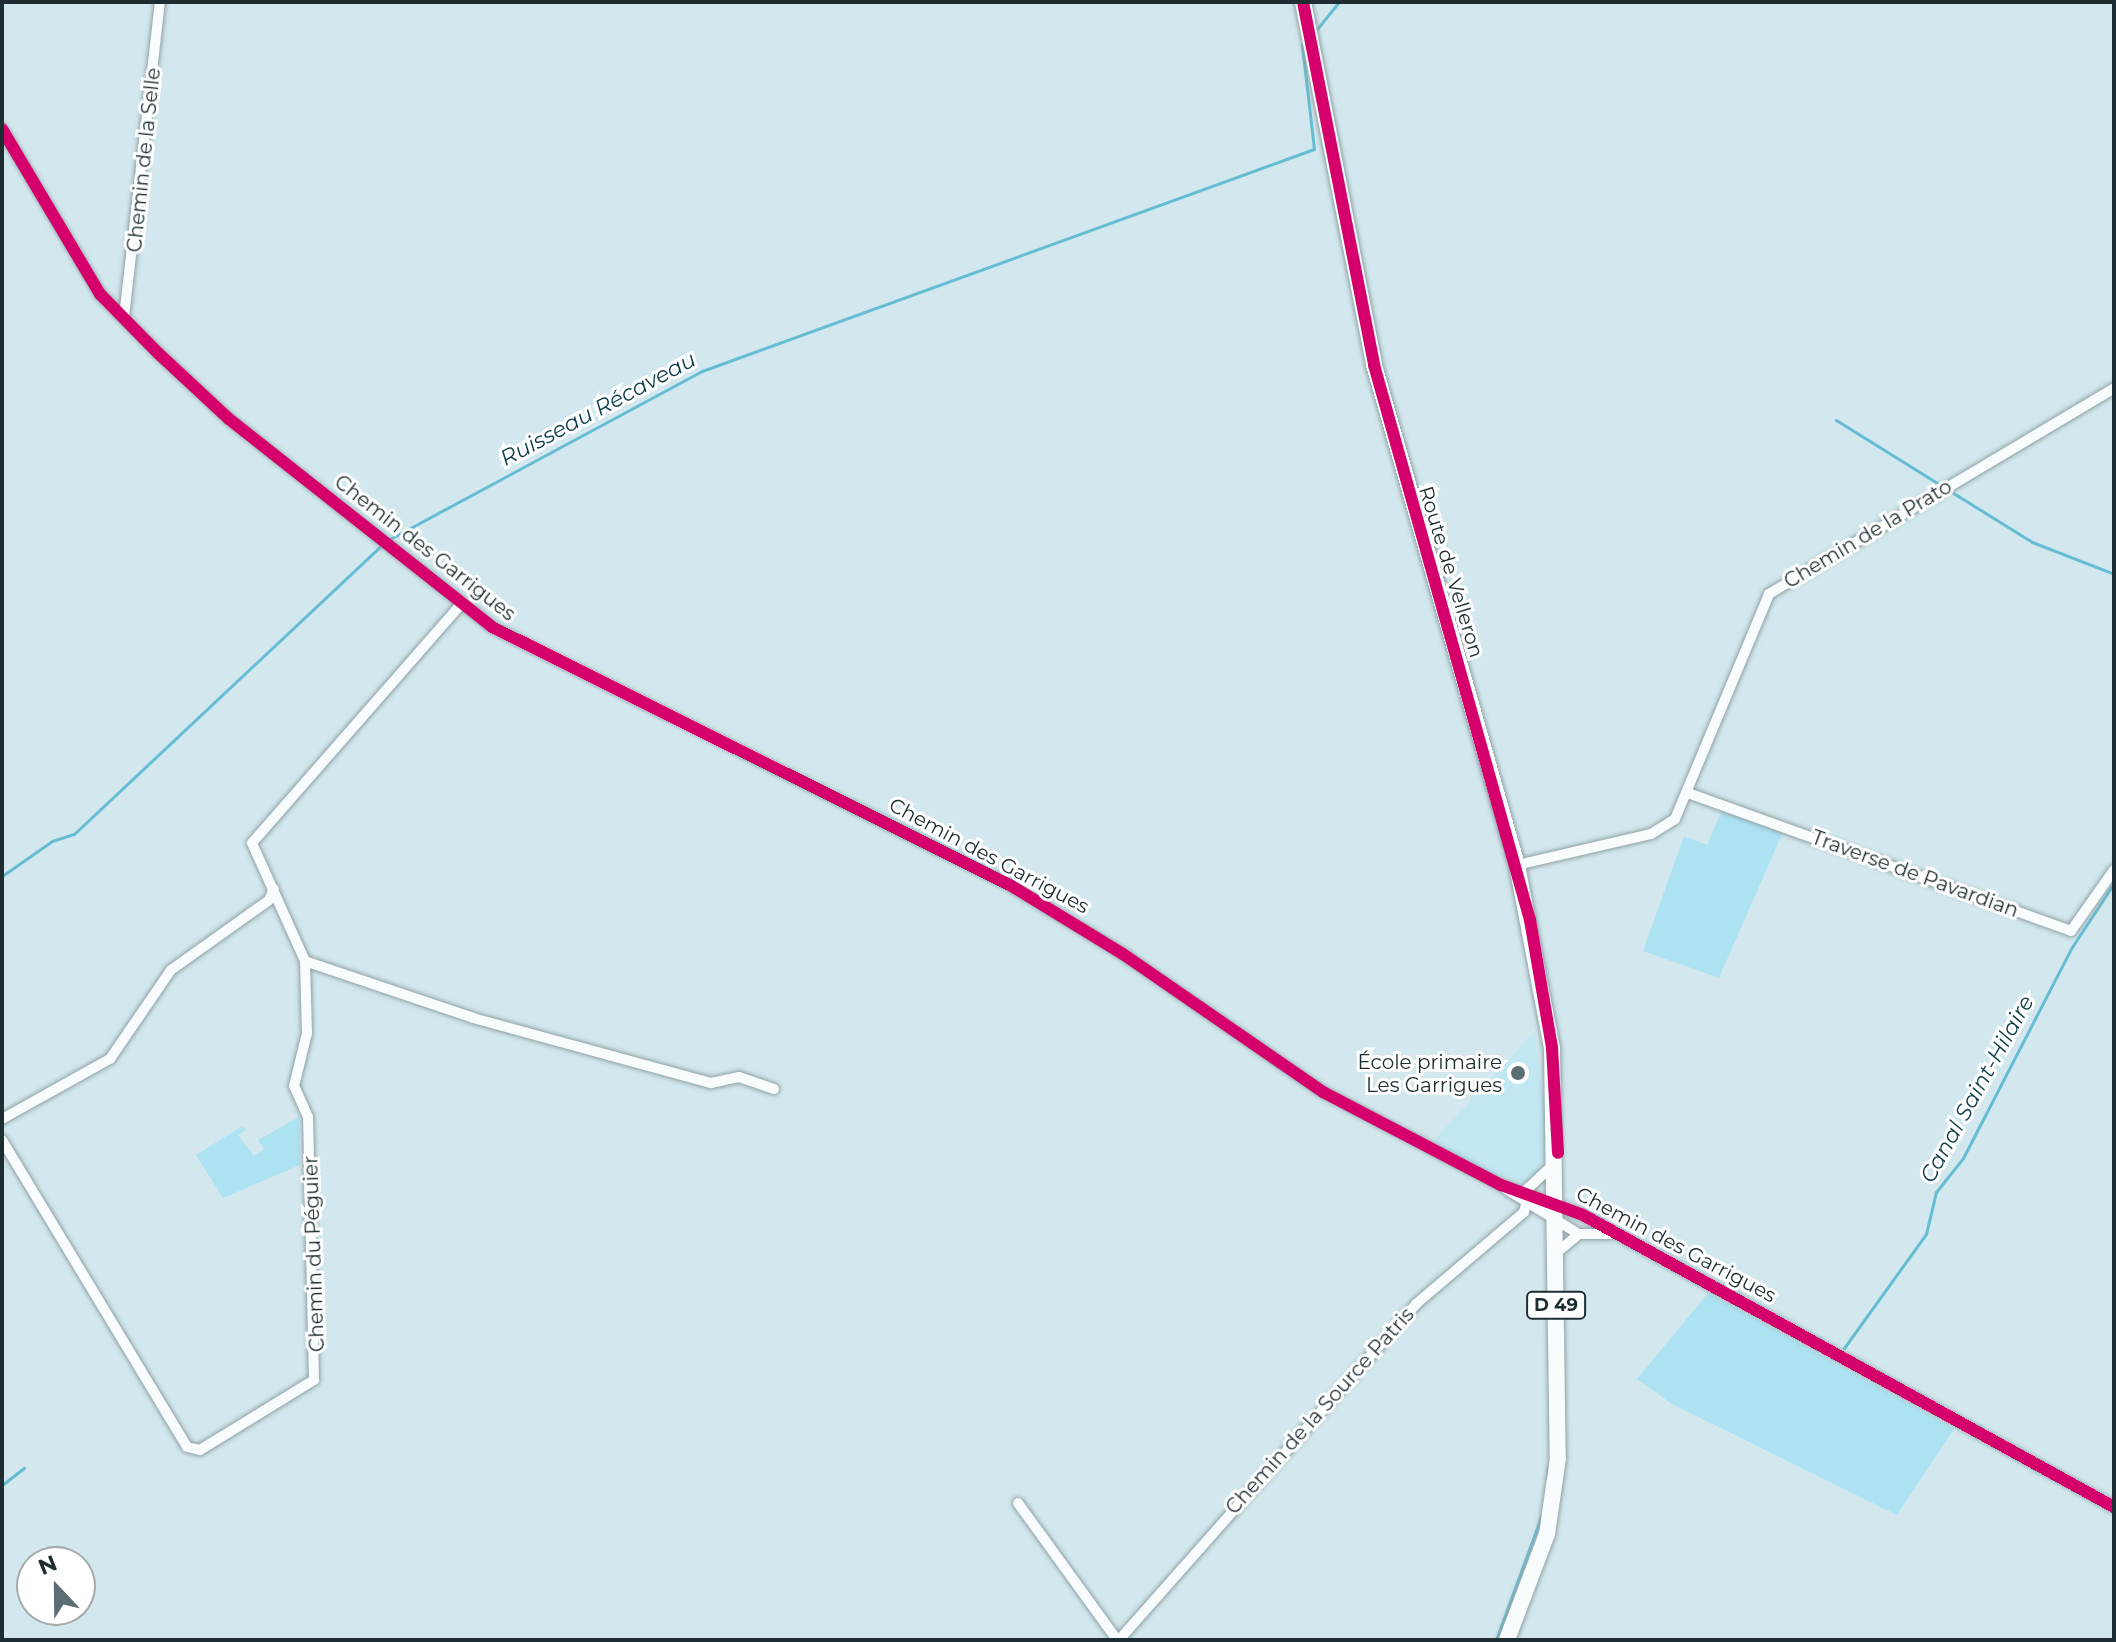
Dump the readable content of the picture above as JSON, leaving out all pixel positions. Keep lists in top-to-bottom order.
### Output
{
  "streets": {
    "main road": ["Route de Velleron", "D 49"],
    "street": [
      "Chemin de la Selle",
      "Chemin de la Prato",
      "Chemin des Garrigues",
      "Traverse de Pavardian",
      "Chemin du Péguier",
      "Chemin de la Source Patris"
    ]
  },
  "crossings": [
    ["Chemin de la Selle", "Chemin des Garrigues"],
    ["Chemin de la Prato", "Route de Velleron"],
    ["Chemin de la Prato", "Traverse de Pavardian"],
    ["Chemin des Garrigues", "Chemin du Péguier"],
    ["Chemin des Garrigues", "D 49"],
    ["Chemin des Garrigues", "Chemin de la Source Patris"],
    ["Route de Velleron", "D 49"]
  ],
  "water": ["Ruisseau Récaveau", "Canal Saint-Hilaire"],
  "places": ["École primaire Les Garrigues"],
  "north": "top"
}
